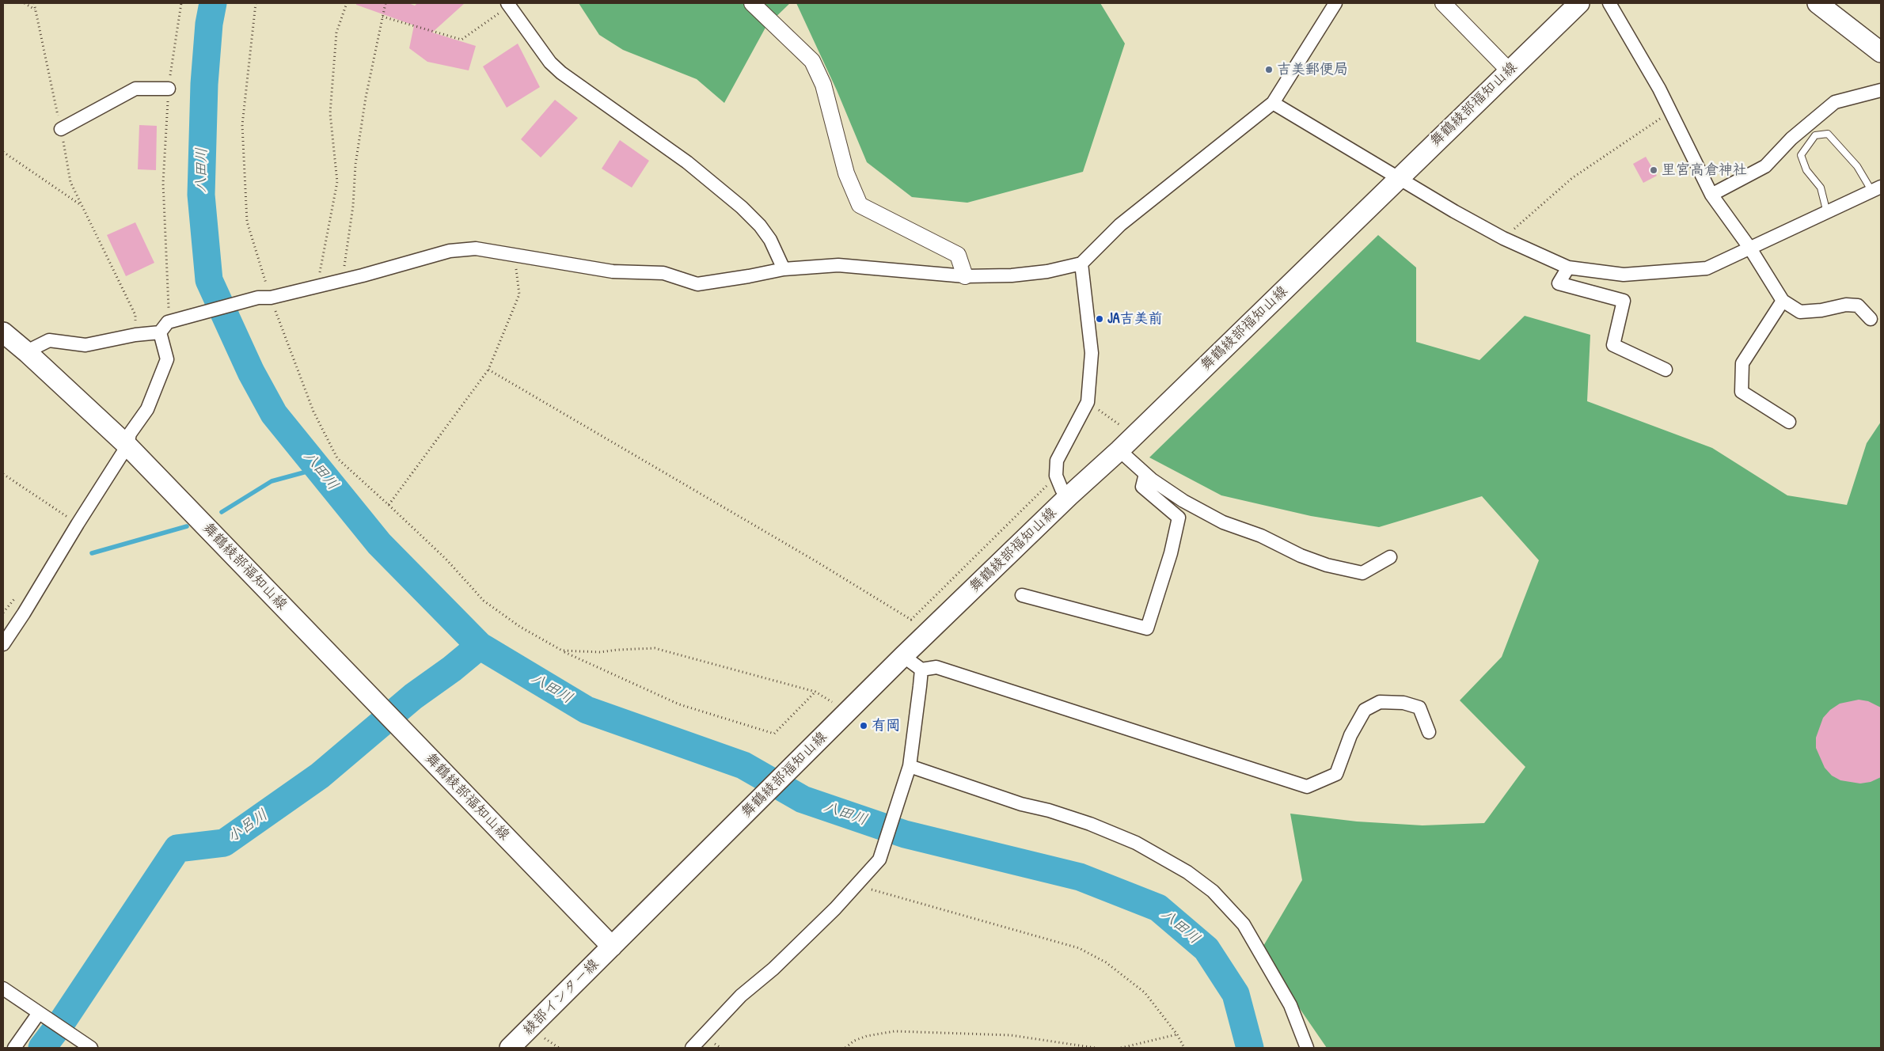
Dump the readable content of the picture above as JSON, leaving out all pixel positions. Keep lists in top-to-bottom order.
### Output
{
  "streets": {
    "main road": ["舞鶴綾部福知山線", "綾部インター線"]
  },
  "crossings": [
    ["舞鶴綾部福知山線", "綾部インター線"]
  ],
  "water": ["八田川", "小呂川"],
  "places": [
    "吉美郵便局",
    "里宮高倉神社",
    "JA吉美前",
    "有岡"
  ]
}
